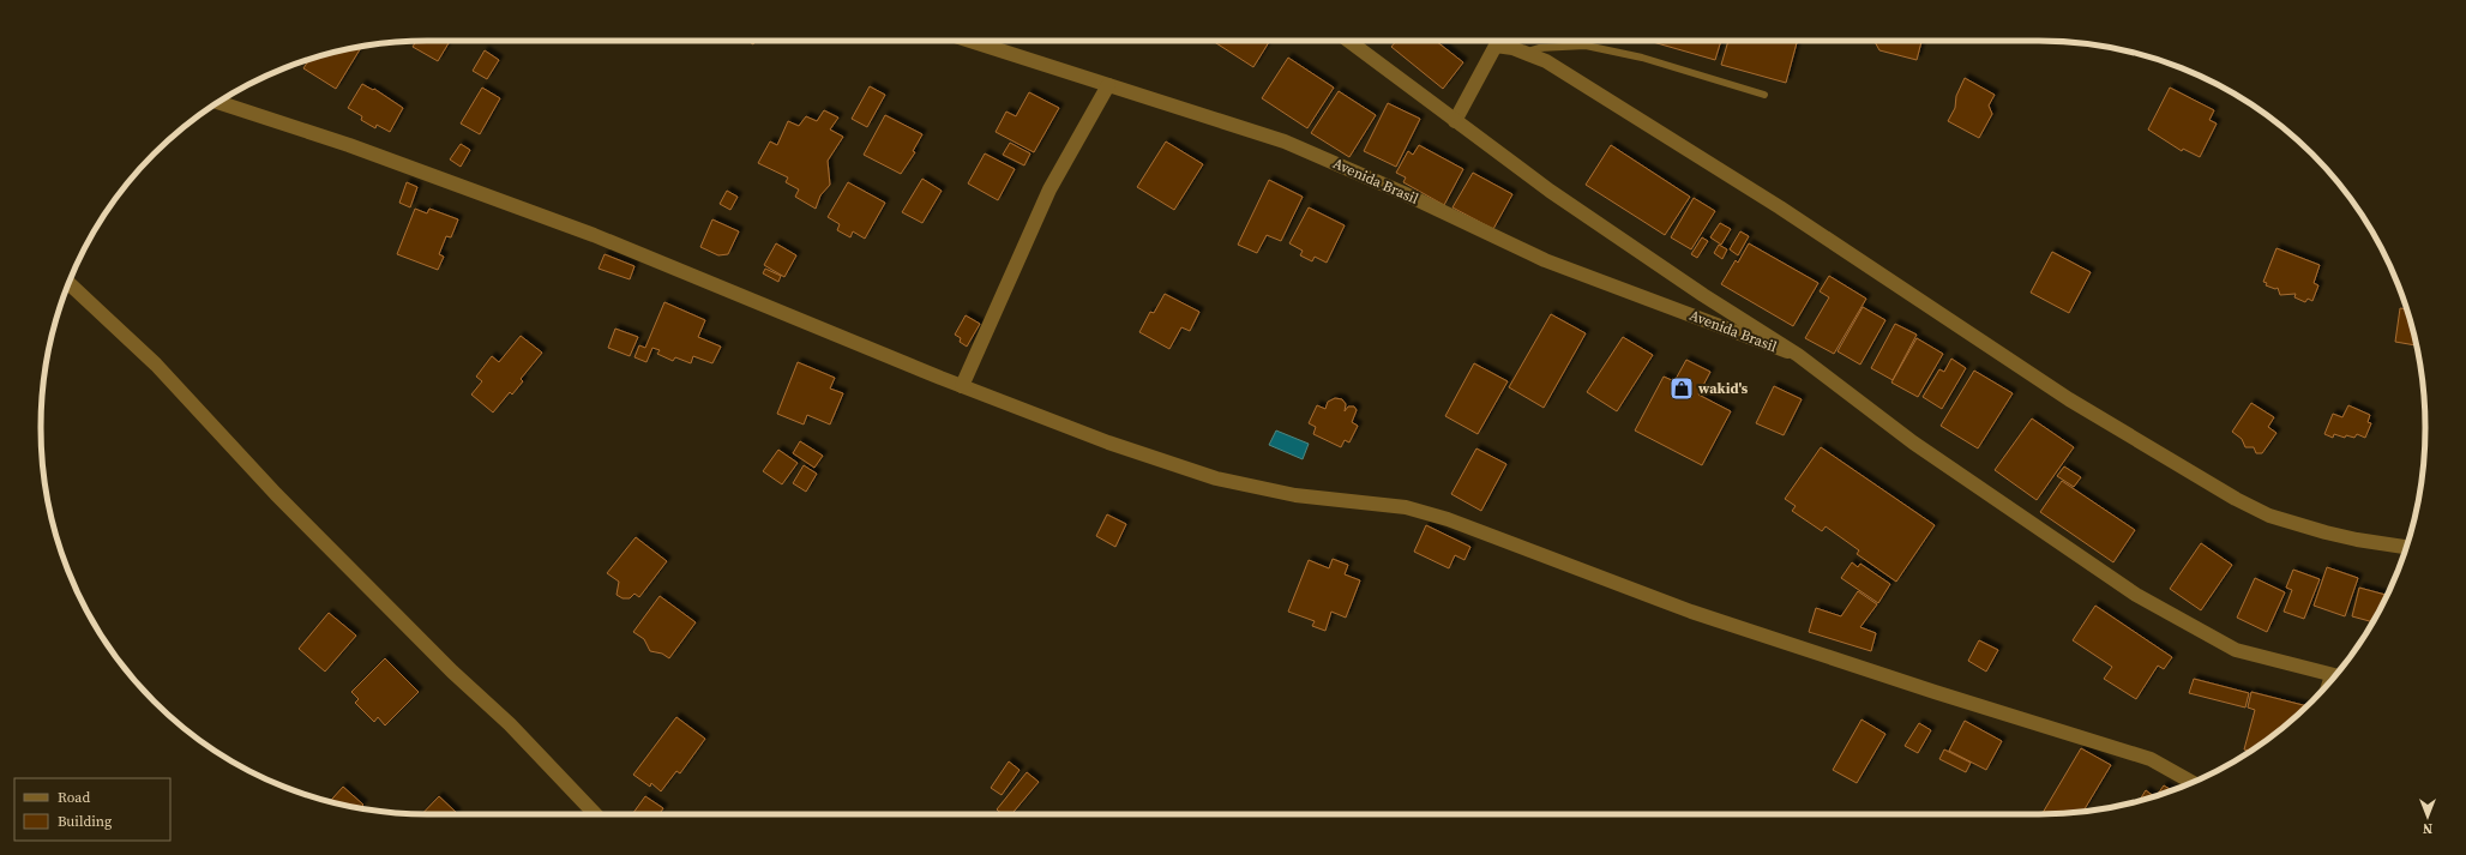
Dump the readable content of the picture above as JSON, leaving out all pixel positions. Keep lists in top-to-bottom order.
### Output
{
  "streets": {
    "street": ["Avenida Brasil"]
  },
  "places": {
    "shop": ["wakid's"]
  },
  "legend": ["Road", "Building"],
  "north": "bottom"
}
